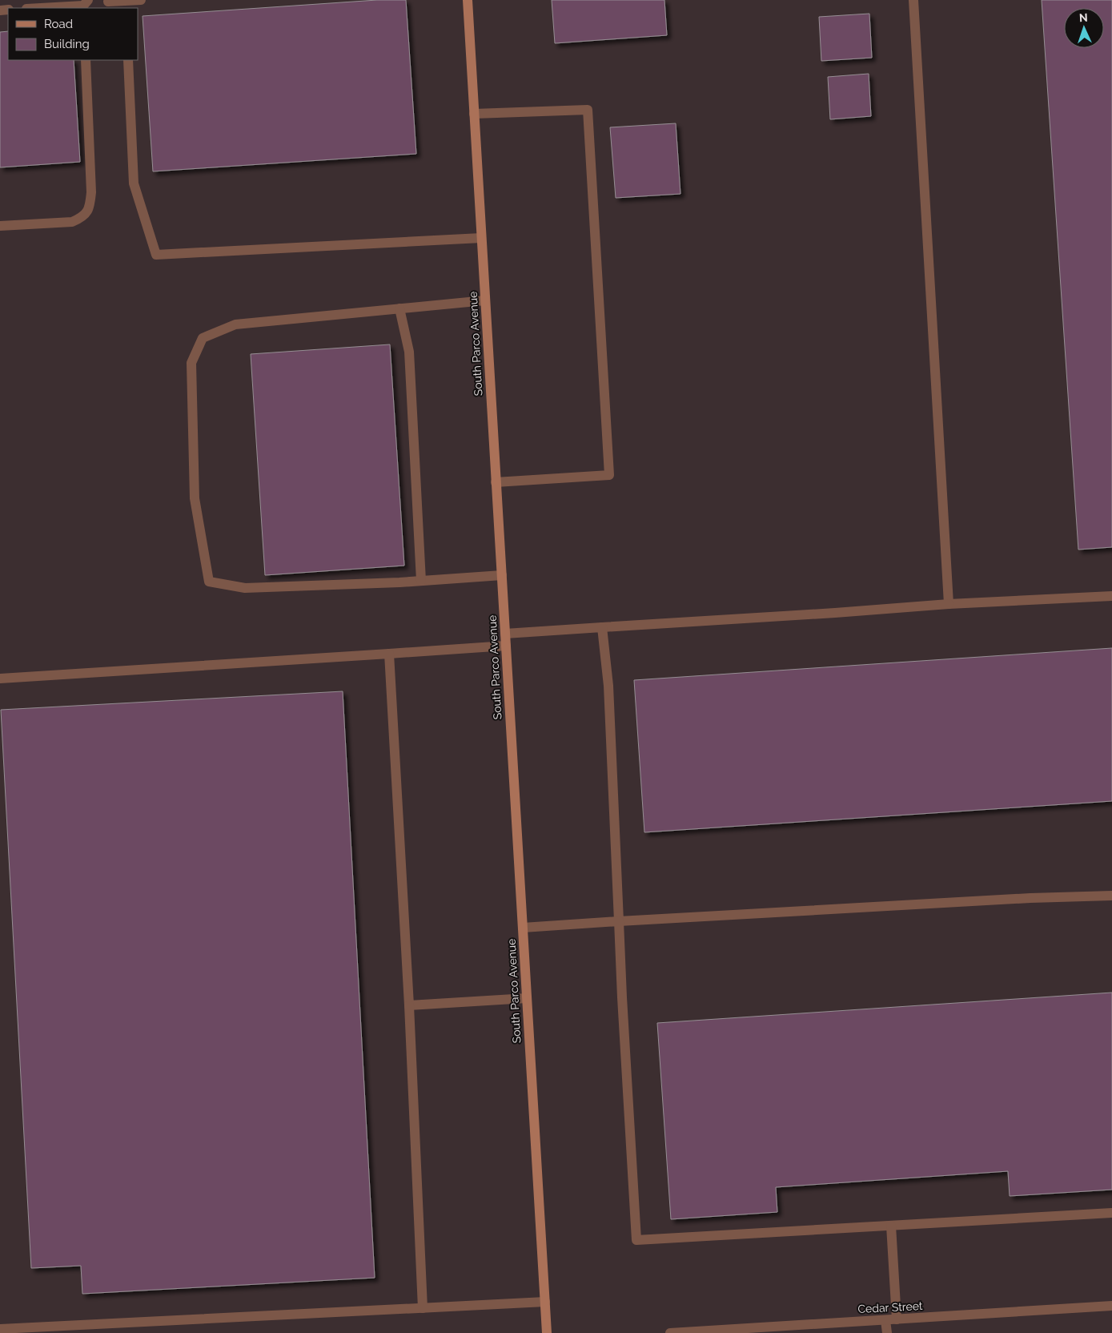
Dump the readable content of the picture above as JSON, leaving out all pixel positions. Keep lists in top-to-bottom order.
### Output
{
  "streets": {
    "street": ["South Parco Avenue", "Cedar Street"]
  },
  "legend": ["Road", "Building"],
  "north": "top"
}
